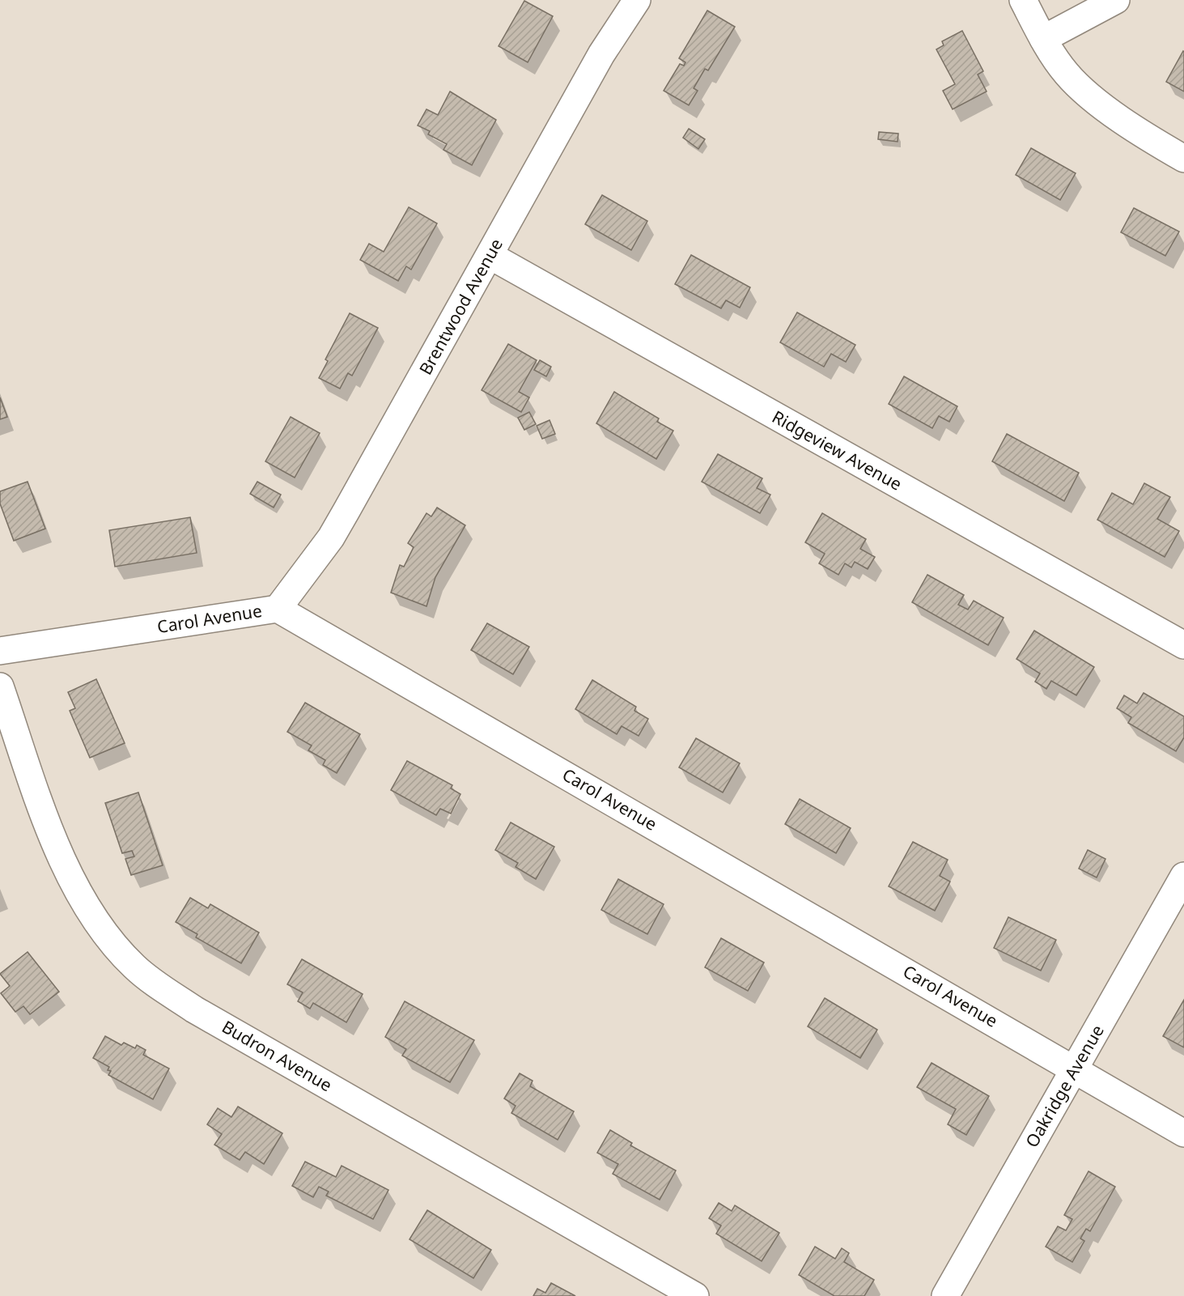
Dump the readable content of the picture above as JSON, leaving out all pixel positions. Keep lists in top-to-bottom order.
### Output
{
  "streets": {
    "street": [
      "Brentwood Avenue",
      "Ridgeview Avenue",
      "Carol Avenue",
      "Budron Avenue",
      "Oakridge Avenue"
    ]
  },
  "crossings": [
    ["Brentwood Avenue", "Ridgeview Avenue"],
    ["Brentwood Avenue", "Carol Avenue"],
    ["Carol Avenue", "Oakridge Avenue"]
  ]
}
